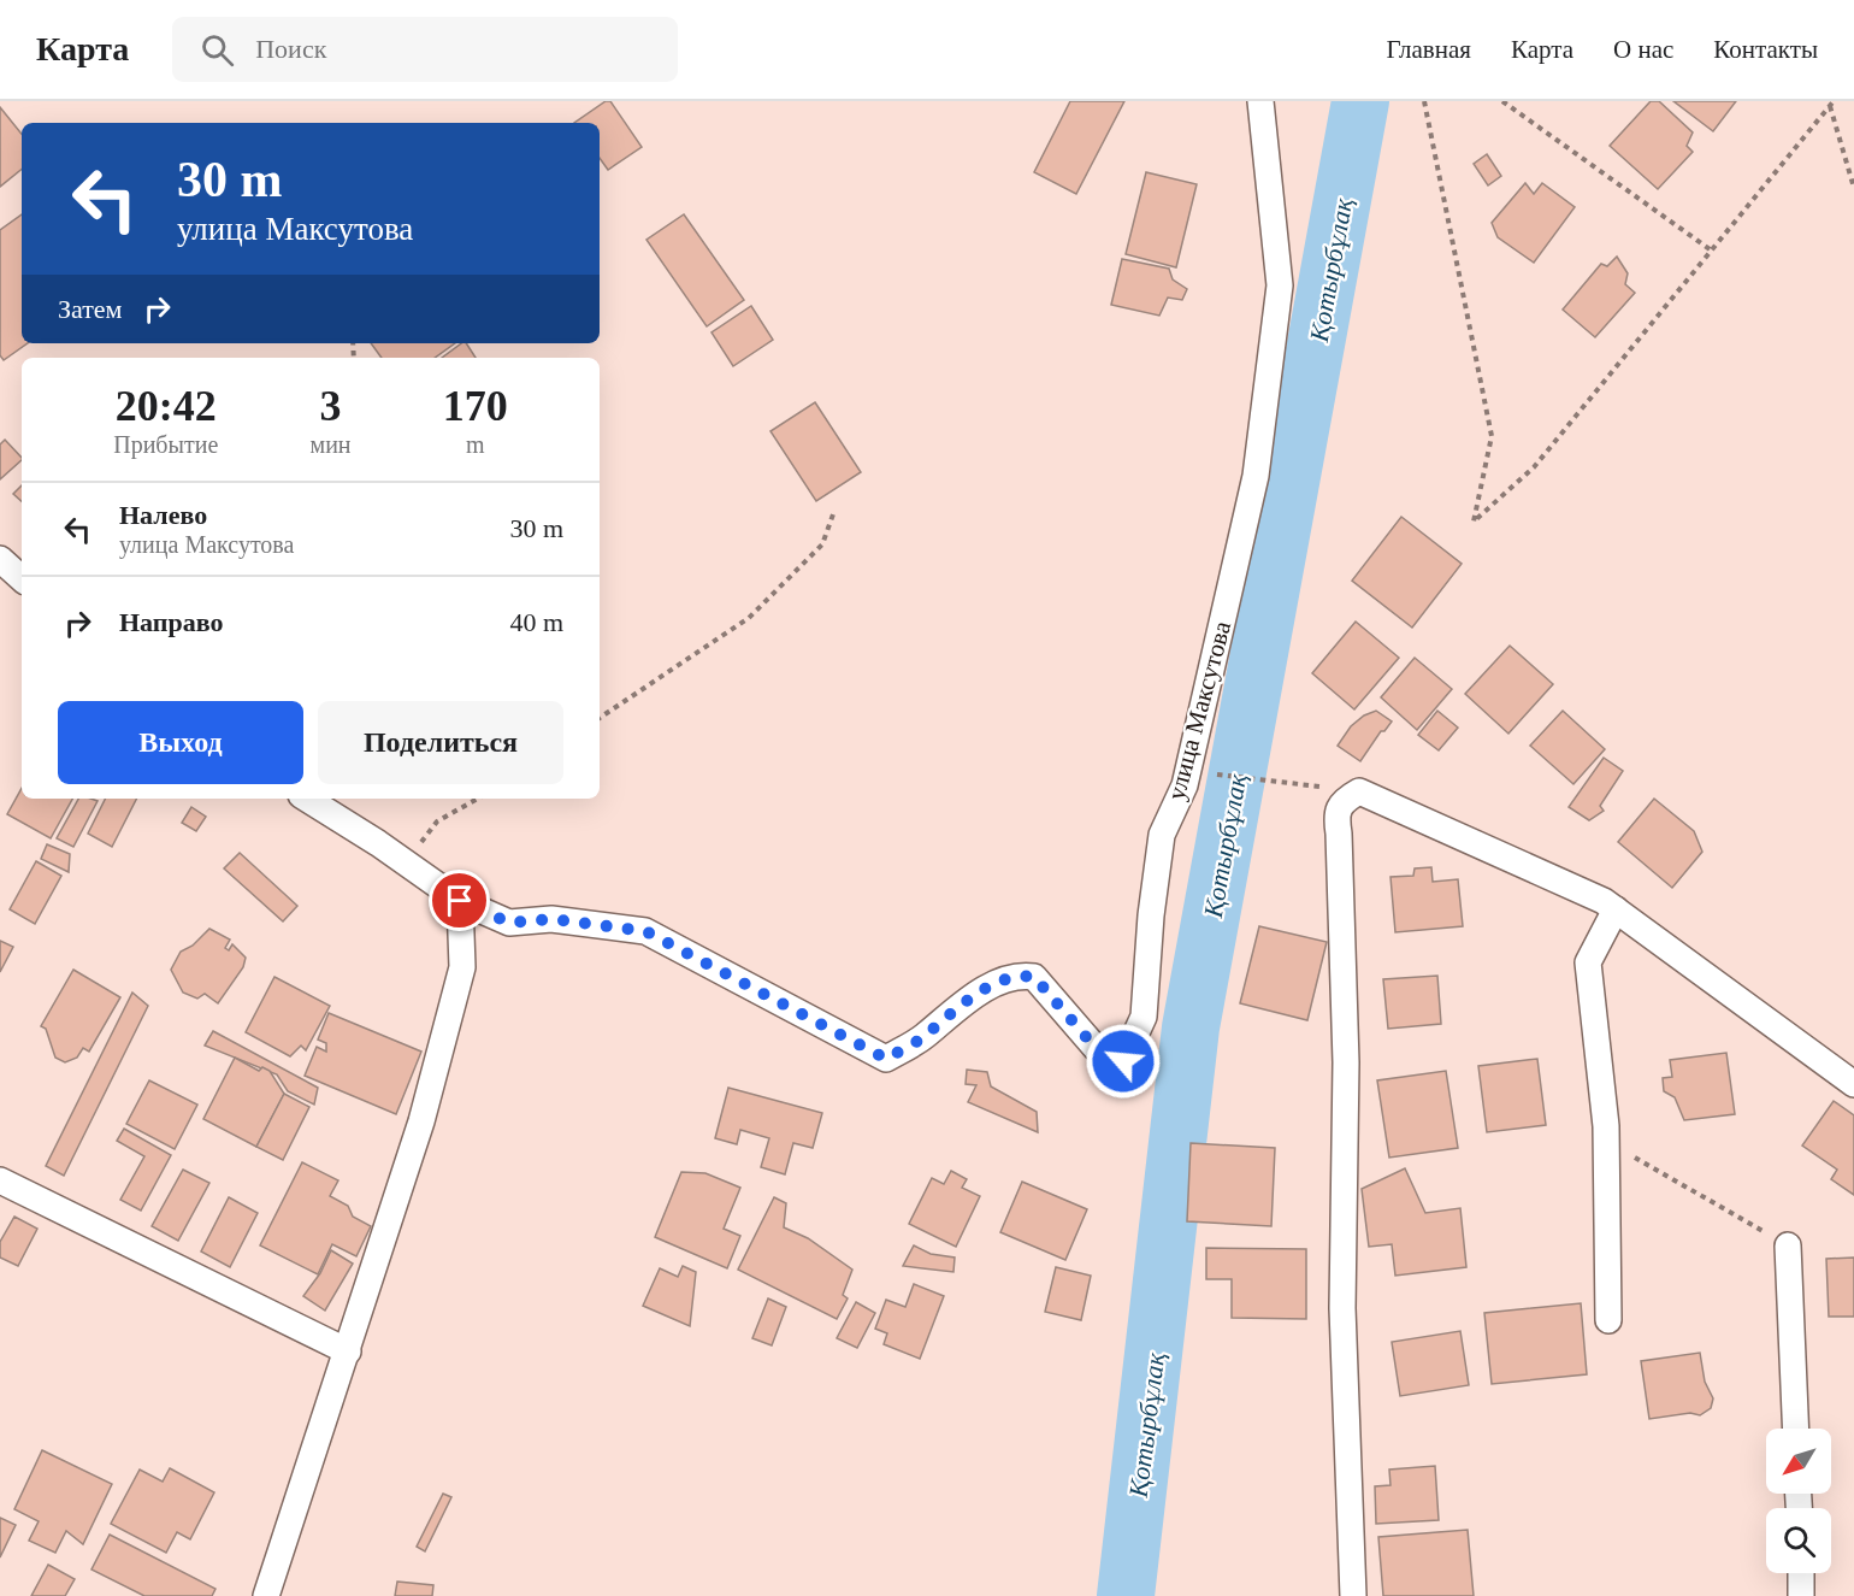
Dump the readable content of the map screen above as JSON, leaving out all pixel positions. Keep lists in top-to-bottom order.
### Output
{
  "streets": {
    "street": ["улица Максутова"]
  },
  "water": ["Қотырбұлақ"],
  "north": "bottom left",
  "page": {
    "header": "Карта",
    "search": "Поиск",
    "nav": [
      "Главная",
      "Карта",
      "О нас",
      "Контакты"
    ],
    "turn": ["30 m", "улица Максутова"],
    "then": "Затем",
    "eta": [
      "20:42",
      "Прибытие",
      "3",
      "мин",
      "170",
      "m"
    ],
    "list": [
      {
        "name": "Налево",
        "note": "улица Максутова",
        "value": "30 m"
      },
      {
        "name": "Направо",
        "value": "40 m"
      }
    ],
    "buttons": ["Выход", "Поделиться"]
  }
}
